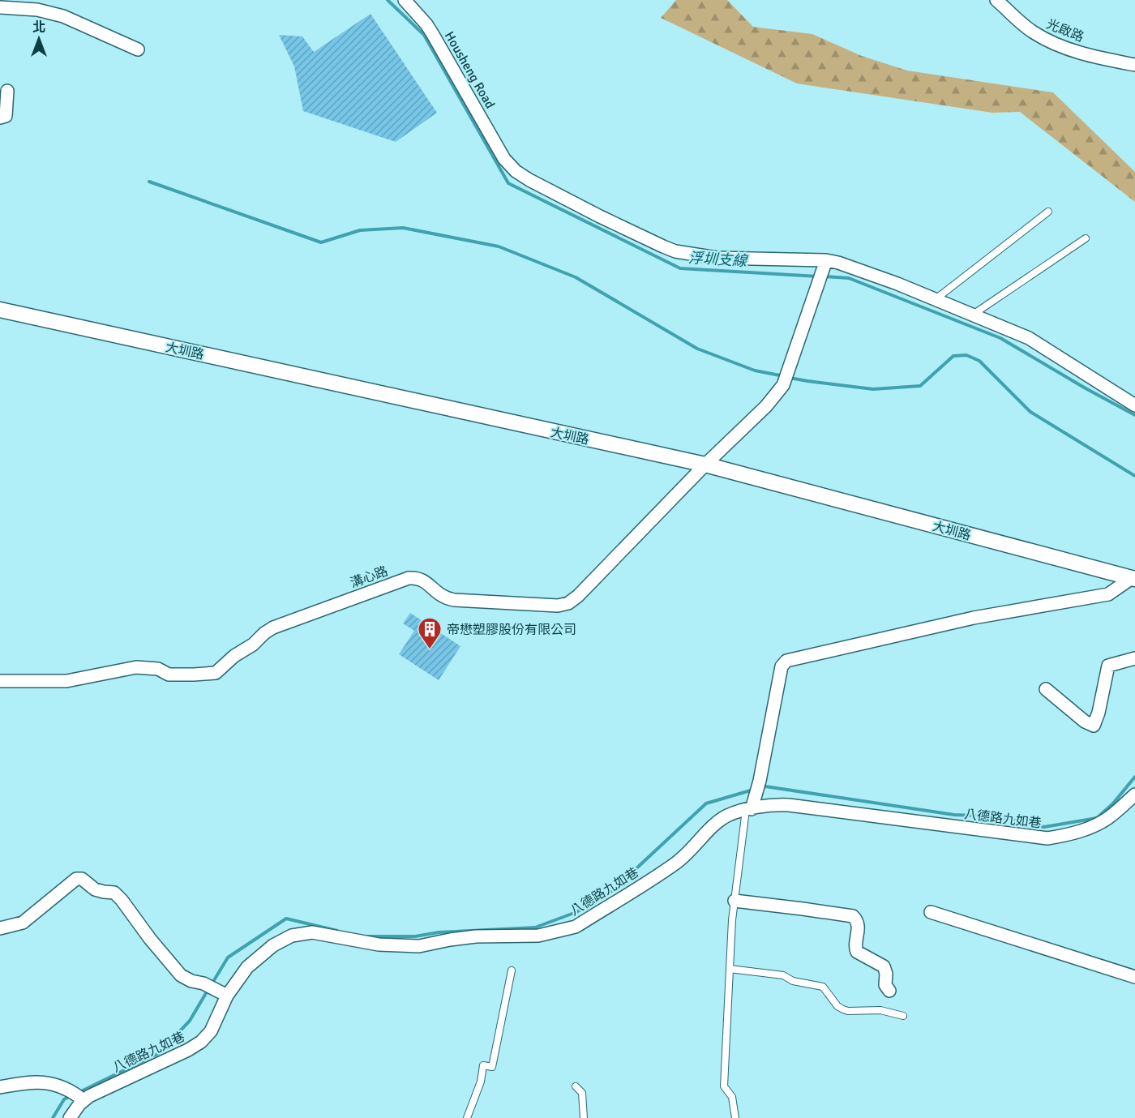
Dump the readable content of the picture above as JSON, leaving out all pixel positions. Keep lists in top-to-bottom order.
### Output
{
  "streets": {
    "street": [
      "光啟路",
      "Housheng Road",
      "大圳路",
      "溝心路",
      "八德路九如巷"
    ]
  },
  "crossings": [
    ["Housheng Road", "溝心路"],
    ["大圳路", "溝心路"]
  ],
  "water": ["浮圳支線"],
  "places": {
    "building": ["帝懋塑膠股份有限公司"]
  },
  "north": "top"
}
